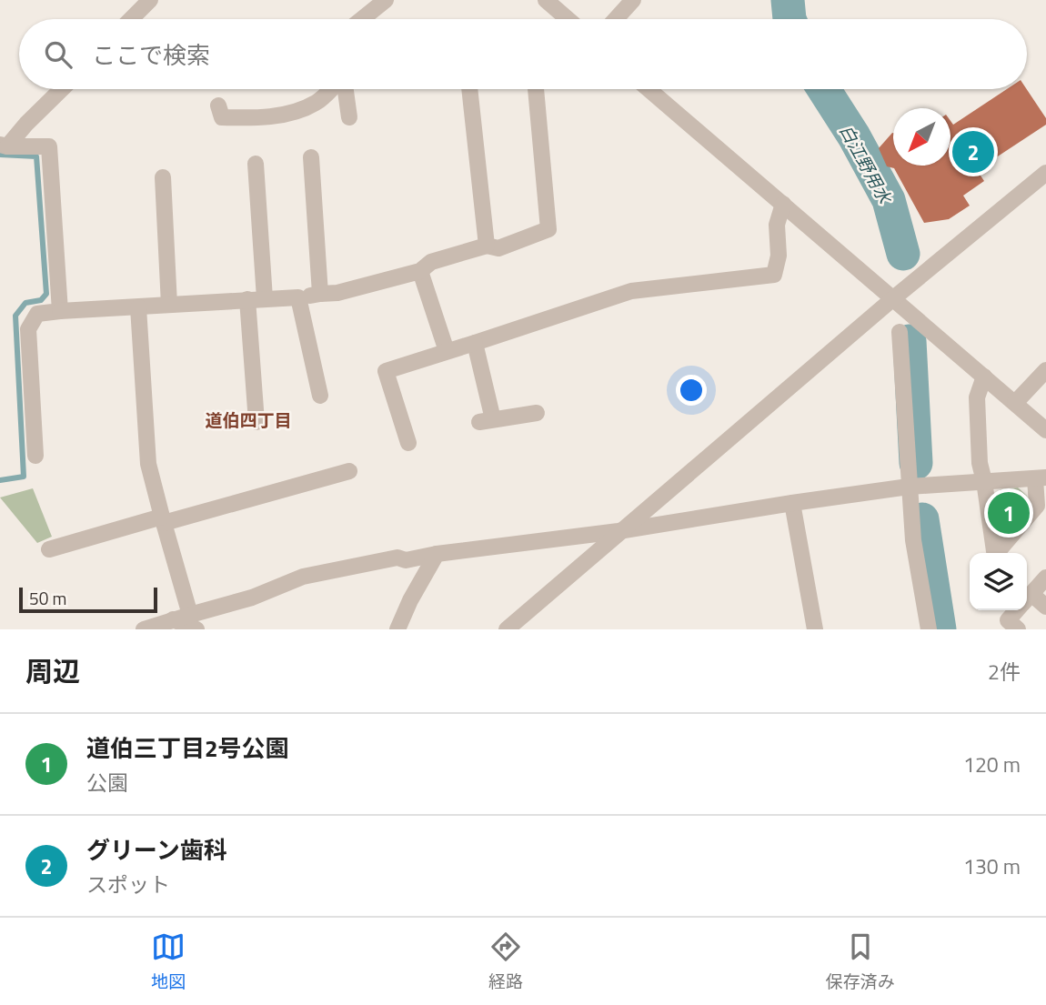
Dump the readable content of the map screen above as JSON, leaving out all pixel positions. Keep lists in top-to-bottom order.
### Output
{
  "districts": ["道伯四丁目"],
  "water": ["白江野用水"],
  "scale_bar": "50 m",
  "north": "bottom left",
  "page": {
    "search": "ここで検索",
    "pins": ["2", "1"],
    "scale": "50 m",
    "heading": ["周辺", "2件"],
    "list": [
      {
        "mark": "1",
        "name": "道伯三丁目2号公園",
        "note": "公園",
        "value": "120 m"
      },
      {
        "mark": "2",
        "name": "グリーン歯科",
        "note": "スポット",
        "value": "130 m"
      }
    ],
    "nav": ["地図", "経路", "保存済み"]
  }
}
